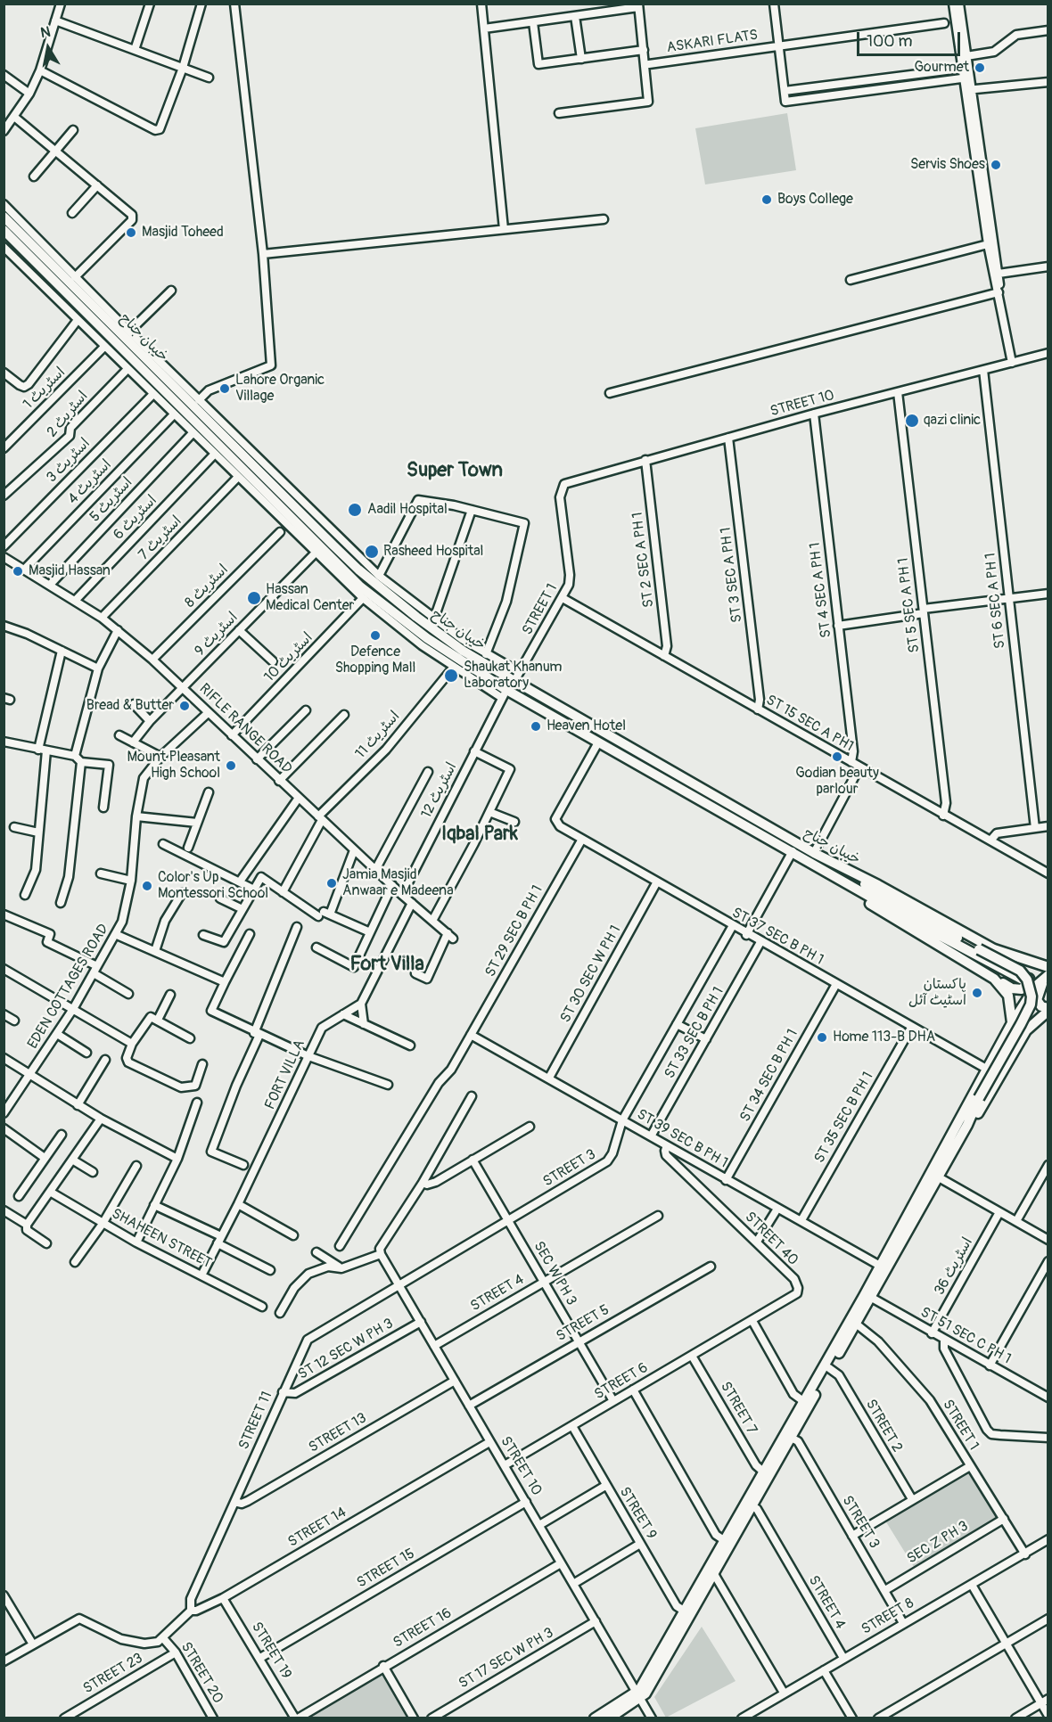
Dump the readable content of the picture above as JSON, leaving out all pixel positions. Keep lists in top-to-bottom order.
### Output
{
  "streets": {
    "main road": ["خیبان جناح"],
    "street": [
      "ASKARI FLATS",
      "اسٹریٹ 1",
      "STREET 10",
      "اسٹریٹ 2",
      "اسٹریٹ 3",
      "اسٹریٹ 4",
      "اسٹریٹ 5",
      "اسٹریٹ 6",
      "اسٹریٹ 7",
      "ST 2 SEC A PH 1",
      "ST 3 SEC A PH 1",
      "اسٹریٹ 8",
      "ST 4 SEC A PH 1",
      "ST 6 SEC A PH 1",
      "ST 5 SEC A PH 1",
      "STREET 1",
      "اسٹریٹ 9",
      "اسٹریٹ 10",
      "ST 15 SEC A PH1",
      "RIFLE RANGE ROAD",
      "اسٹریٹ 11",
      "اسٹریٹ 12",
      "ST 29 SEC B PH 1",
      "ST 37 SEC B PH 1",
      "ST 30 SEC W PH 1",
      "EDEN COTTAGES ROAD",
      "ST 33 SEC B PH 1",
      "FORT VILLA",
      "ST 34 SEC B PH 1",
      "ST 35 SEC B PH 1",
      "ST 39 SEC B PH 1",
      "STREET 3",
      "SHAHEEN STREET",
      "STREET 40",
      "اسٹریٹ 36",
      "SEC W PH 3",
      "STREET 4",
      "STREET 5",
      "ST 51 SEC C PH 1",
      "ST 12 SEC W PH 3",
      "STREET 6",
      "STREET 7",
      "STREET 11",
      "STREET 2",
      "STREET 13",
      "STREET 9",
      "STREET 14",
      "SEC Z PH 3",
      "STREET 15",
      "STREET 8",
      "STREET 16",
      "STREET 19",
      "ST 17 SEC W PH 3",
      "STREET 20",
      "STREET 23"
    ]
  },
  "crossings": [
    ["خیبان جناح", "STREET 1"],
    ["خیبان جناح", "اسٹریٹ 12"],
    ["خیبان جناح", "ST 37 SEC B PH 1"],
    ["STREET 10", "ST 2 SEC A PH 1"],
    ["STREET 10", "ST 3 SEC A PH 1"],
    ["STREET 10", "ST 4 SEC A PH 1"],
    ["STREET 10", "ST 6 SEC A PH 1"],
    ["STREET 10", "ST 5 SEC A PH 1"],
    ["STREET 10", "STREET 1"],
    ["STREET 10", "STREET 3"],
    ["STREET 10", "STREET 4"],
    ["STREET 10", "STREET 5"],
    ["STREET 10", "ST 12 SEC W PH 3"],
    ["STREET 10", "STREET 6"],
    ["STREET 10", "STREET 11"],
    ["STREET 10", "STREET 13"],
    ["STREET 10", "STREET 14"],
    ["STREET 10", "STREET 15"],
    ["STREET 10", "STREET 16"],
    ["STREET 10", "ST 17 SEC W PH 3"],
    ["اسٹریٹ 4", "RIFLE RANGE ROAD"],
    ["اسٹریٹ 5", "RIFLE RANGE ROAD"],
    ["اسٹریٹ 6", "RIFLE RANGE ROAD"],
    ["اسٹریٹ 7", "RIFLE RANGE ROAD"],
    ["ST 2 SEC A PH 1", "ST 15 SEC A PH1"],
    ["ST 3 SEC A PH 1", "ST 15 SEC A PH1"],
    ["اسٹریٹ 8", "RIFLE RANGE ROAD"],
    ["ST 4 SEC A PH 1", "ST 15 SEC A PH1"],
    ["ST 5 SEC A PH 1", "ST 15 SEC A PH1"],
    ["STREET 1", "ST 15 SEC A PH1"],
    ["STREET 1", "SEC Z PH 3"],
    ["STREET 1", "STREET 8"],
    ["اسٹریٹ 9", "RIFLE RANGE ROAD"],
    ["اسٹریٹ 10", "RIFLE RANGE ROAD"],
    ["RIFLE RANGE ROAD", "اسٹریٹ 11"],
    ["RIFLE RANGE ROAD", "اسٹریٹ 12"],
    ["RIFLE RANGE ROAD", "EDEN COTTAGES ROAD"],
    ["ST 29 SEC B PH 1", "ST 37 SEC B PH 1"],
    ["ST 29 SEC B PH 1", "ST 39 SEC B PH 1"],
    ["ST 37 SEC B PH 1", "ST 30 SEC W PH 1"],
    ["ST 37 SEC B PH 1", "ST 33 SEC B PH 1"],
    ["ST 37 SEC B PH 1", "ST 34 SEC B PH 1"],
    ["ST 37 SEC B PH 1", "ST 35 SEC B PH 1"],
    ["ST 37 SEC B PH 1", "STREET 3"],
    ["ST 30 SEC W PH 1", "ST 39 SEC B PH 1"],
    ["ST 33 SEC B PH 1", "ST 39 SEC B PH 1"],
    ["FORT VILLA", "SHAHEEN STREET"],
    ["ST 34 SEC B PH 1", "ST 39 SEC B PH 1"],
    ["ST 35 SEC B PH 1", "ST 39 SEC B PH 1"],
    ["ST 39 SEC B PH 1", "STREET 3"],
    ["ST 39 SEC B PH 1", "STREET 40"],
    ["STREET 3", "SEC W PH 3"],
    ["STREET 3", "STREET 11"],
    ["STREET 3", "SEC Z PH 3"],
    ["STREET 3", "STREET 8"],
    ["STREET 40", "STREET 6"],
    ["اسٹریٹ 36", "ST 51 SEC C PH 1"],
    ["SEC W PH 3", "STREET 4"],
    ["SEC W PH 3", "STREET 5"],
    ["SEC W PH 3", "STREET 6"],
    ["STREET 4", "STREET 8"],
    ["ST 12 SEC W PH 3", "STREET 11"],
    ["STREET 6", "STREET 7"],
    ["STREET 6", "STREET 9"],
    ["STREET 11", "STREET 13"],
    ["STREET 11", "STREET 14"],
    ["STREET 14", "STREET 19"],
    ["STREET 14", "STREET 20"],
    ["STREET 15", "STREET 19"],
    ["STREET 16", "STREET 19"],
    ["STREET 20", "STREET 23"]
  ],
  "districts": ["Super Town", "Iqbal Park", "Fort Villa"],
  "places": [
    "Gourmet",
    "Servis Shoes",
    "Boys College",
    "Masjid Toheed",
    "Lahore Organic Village",
    "qazi clinic",
    "Aadil Hospital",
    "Rasheed Hospital",
    "Masjid Hassan",
    "Hassan Medical Center",
    "Defence Shopping Mall",
    "Shaukat Khanum Laboratory",
    "Bread & Butter",
    "Heaven Hotel",
    "Godian beauty parlour",
    "Mount Pleasant High School",
    "Jamia Masjid Anwaar e Madeena",
    "Color's Up Montessori School",
    "پاکستان اسٹیٹ آئل",
    "Home 113-B DHA"
  ],
  "scale_bar": "100 m",
  "north": "top"
}
